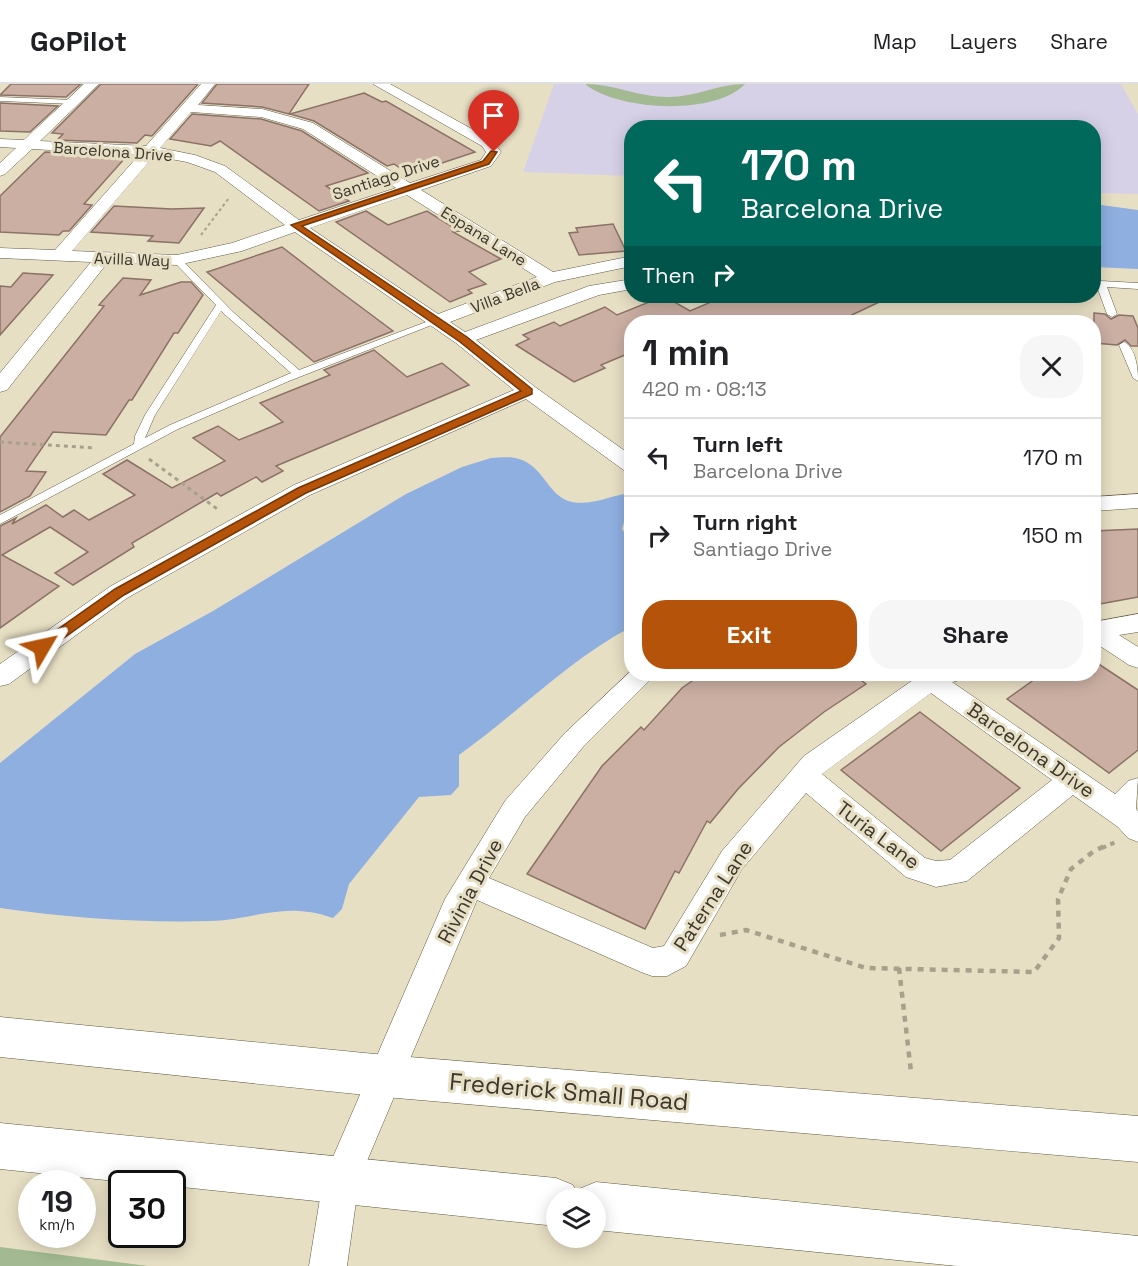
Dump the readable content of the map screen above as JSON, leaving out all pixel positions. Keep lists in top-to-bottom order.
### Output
{
  "streets": {
    "street": [
      "Barcelona Drive",
      "Santiago Drive",
      "Espana Lane",
      "Avilla Way",
      "Villa Bella",
      "Turia Lane",
      "Rivinia Drive",
      "Paterna Lane",
      "Frederick Small Road"
    ]
  },
  "crossings": [
    ["Barcelona Drive", "Santiago Drive"],
    ["Barcelona Drive", "Avilla Way"],
    ["Barcelona Drive", "Villa Bella"],
    ["Barcelona Drive", "Turia Lane"],
    ["Santiago Drive", "Espana Lane"],
    ["Santiago Drive", "Avilla Way"],
    ["Espana Lane", "Villa Bella"],
    ["Turia Lane", "Paterna Lane"],
    ["Rivinia Drive", "Paterna Lane"],
    ["Rivinia Drive", "Frederick Small Road"]
  ],
  "page": {
    "header": "GoPilot",
    "nav": ["Map", "Layers", "Share"],
    "turn": ["170 m", "Barcelona Drive"],
    "then": "Then",
    "heading": ["1 min", "420 m · 08:13"],
    "list": [
      {
        "name": "Turn left",
        "note": "Barcelona Drive",
        "value": "170 m"
      },
      {
        "name": "Turn right",
        "note": "Santiago Drive",
        "value": "150 m"
      }
    ],
    "buttons": ["Exit", "Share"],
    "speed": "19 km/h",
    "limit": "30"
  }
}
